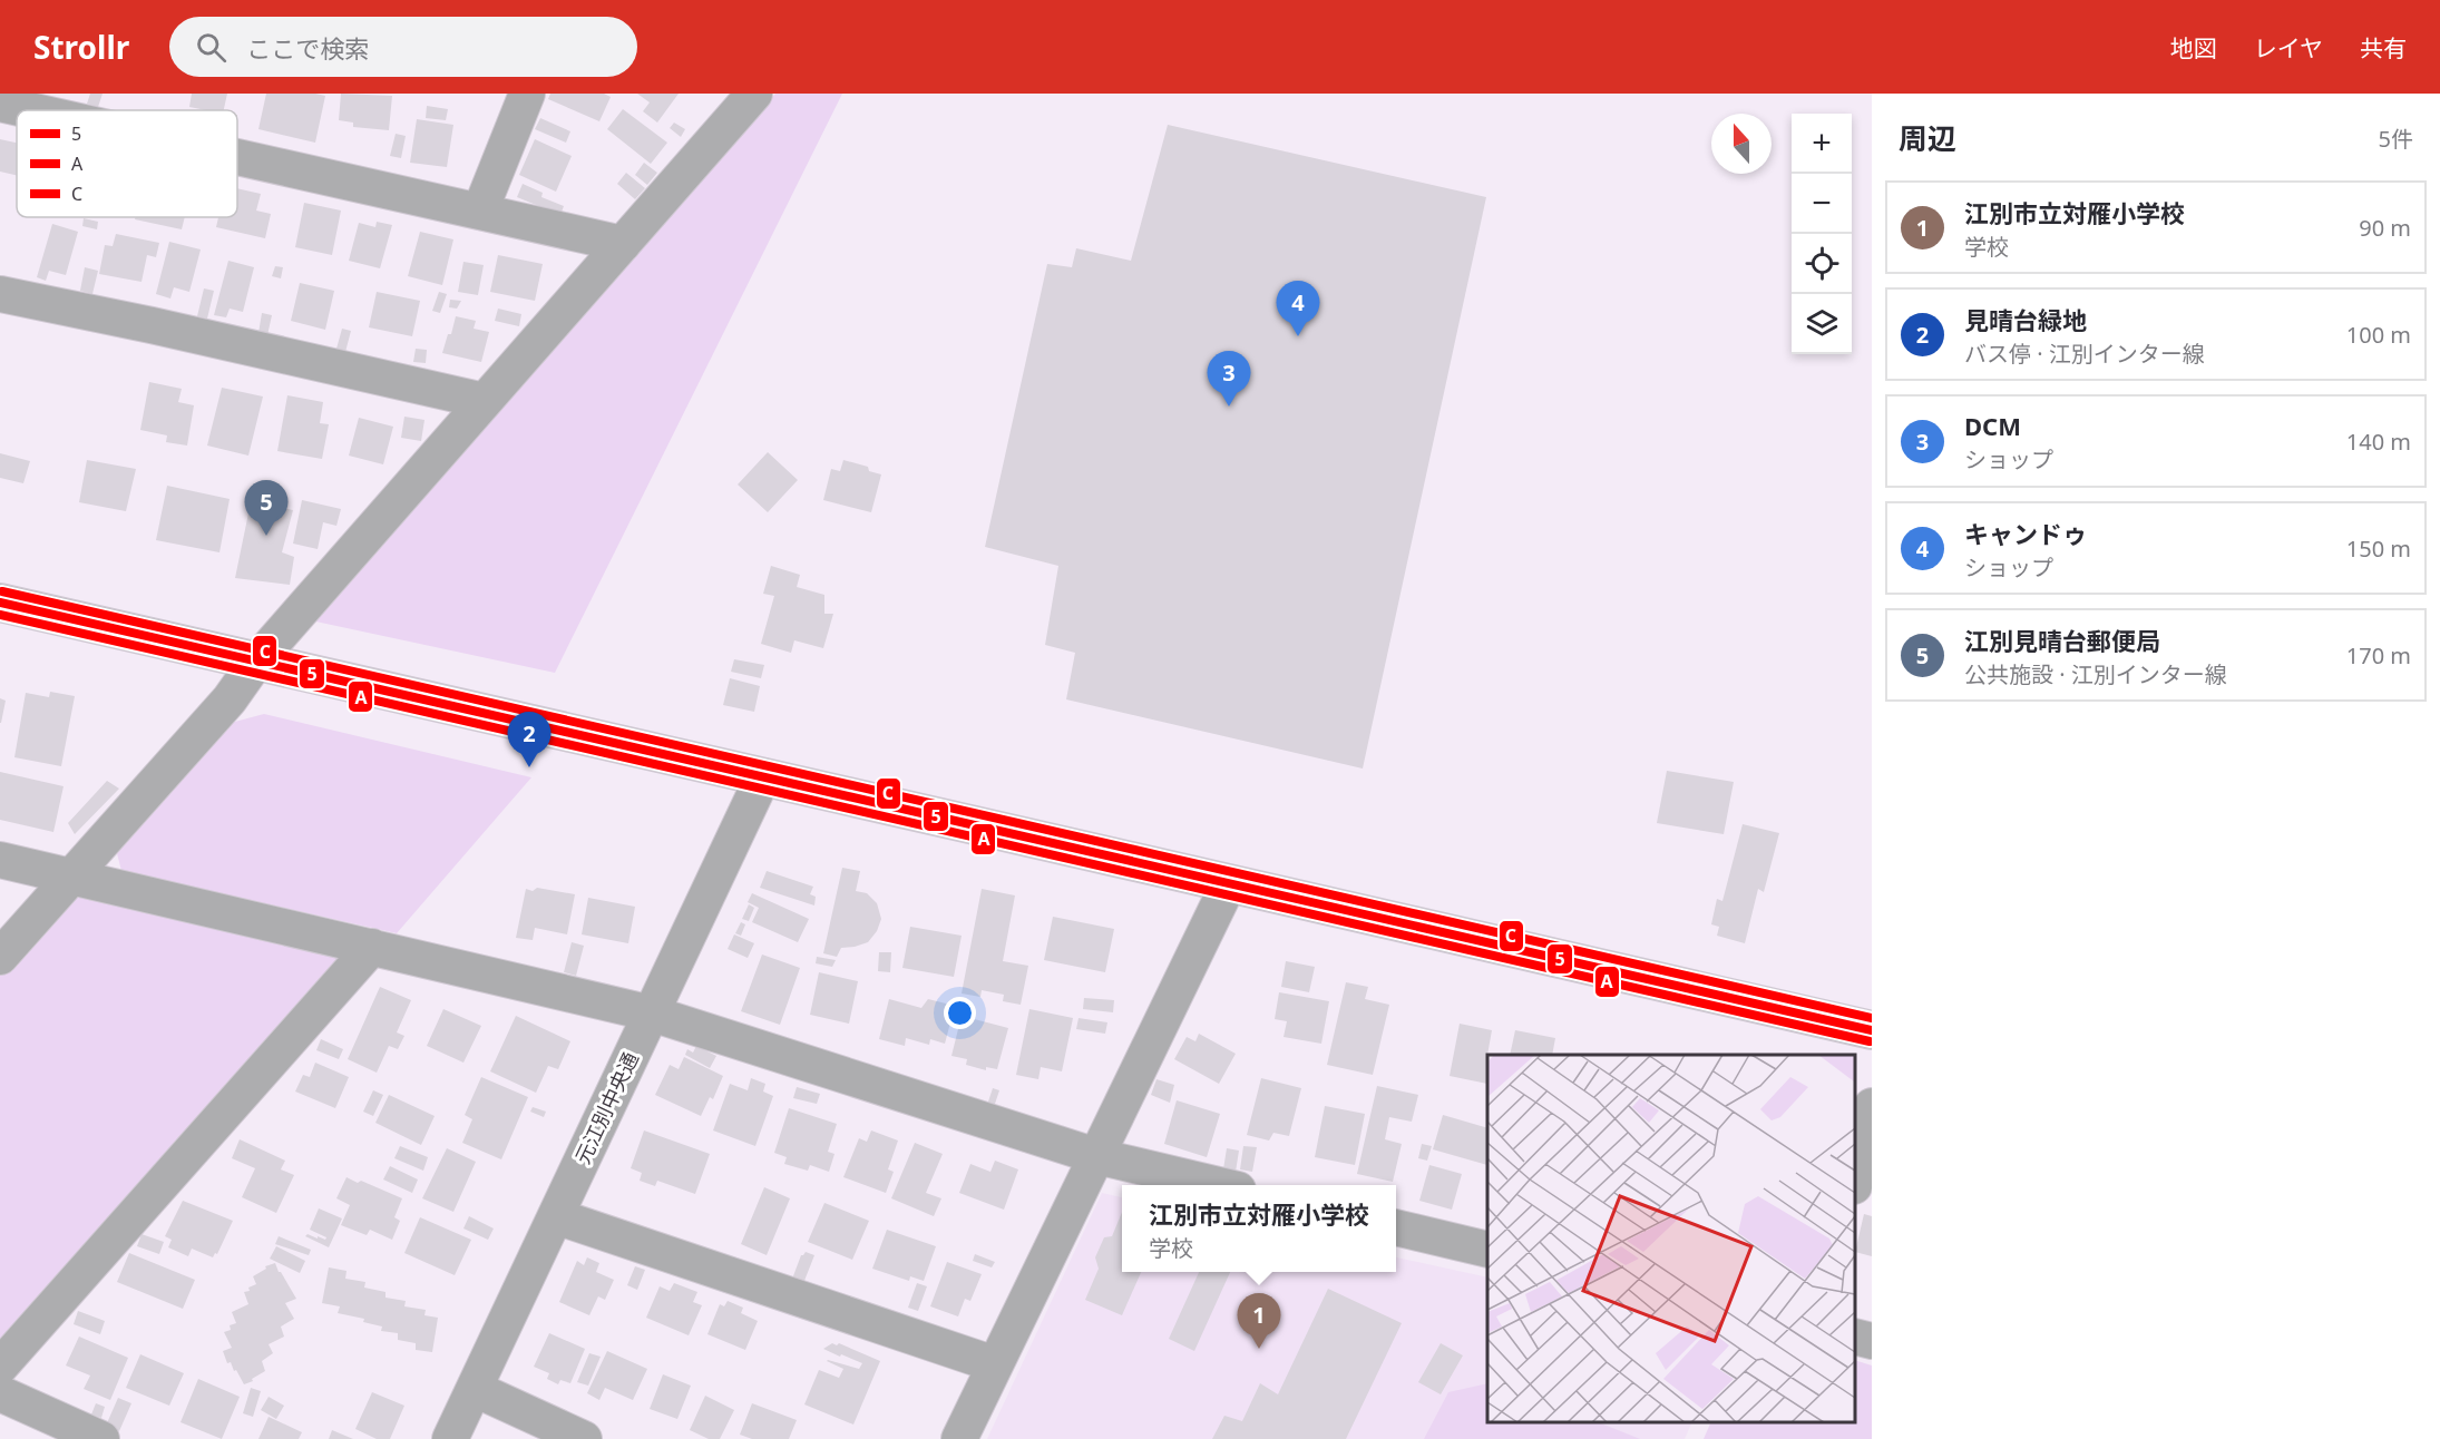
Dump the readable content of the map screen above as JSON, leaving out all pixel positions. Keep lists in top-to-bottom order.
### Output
{
  "streets": {
    "street": ["元江別中央通"]
  },
  "lines": ["transit line C", "transit line 5", "transit line A"],
  "legend": ["5", "A", "C"],
  "north": "top",
  "page": {
    "header": "Strollr",
    "search": "ここで検索",
    "nav": ["地図", "レイヤ", "共有"],
    "heading": ["周辺", "5件"],
    "map_buttons": ["+", "−"],
    "list": [
      {
        "mark": "1",
        "name": "江別市立対雁小学校",
        "note": "学校",
        "value": "90 m"
      },
      {
        "mark": "2",
        "name": "見晴台緑地",
        "note": "バス停 · 江別インター線",
        "value": "100 m"
      },
      {
        "mark": "3",
        "name": "DCM",
        "note": "ショップ",
        "value": "140 m"
      },
      {
        "mark": "4",
        "name": "キャンドゥ",
        "note": "ショップ",
        "value": "150 m"
      },
      {
        "mark": "5",
        "name": "江別見晴台郵便局",
        "note": "公共施設 · 江別インター線",
        "value": "170 m"
      }
    ],
    "pins": [
      "4",
      "3",
      "5",
      "2",
      "1"
    ],
    "popup": ["江別市立対雁小学校", "学校"]
  }
}
